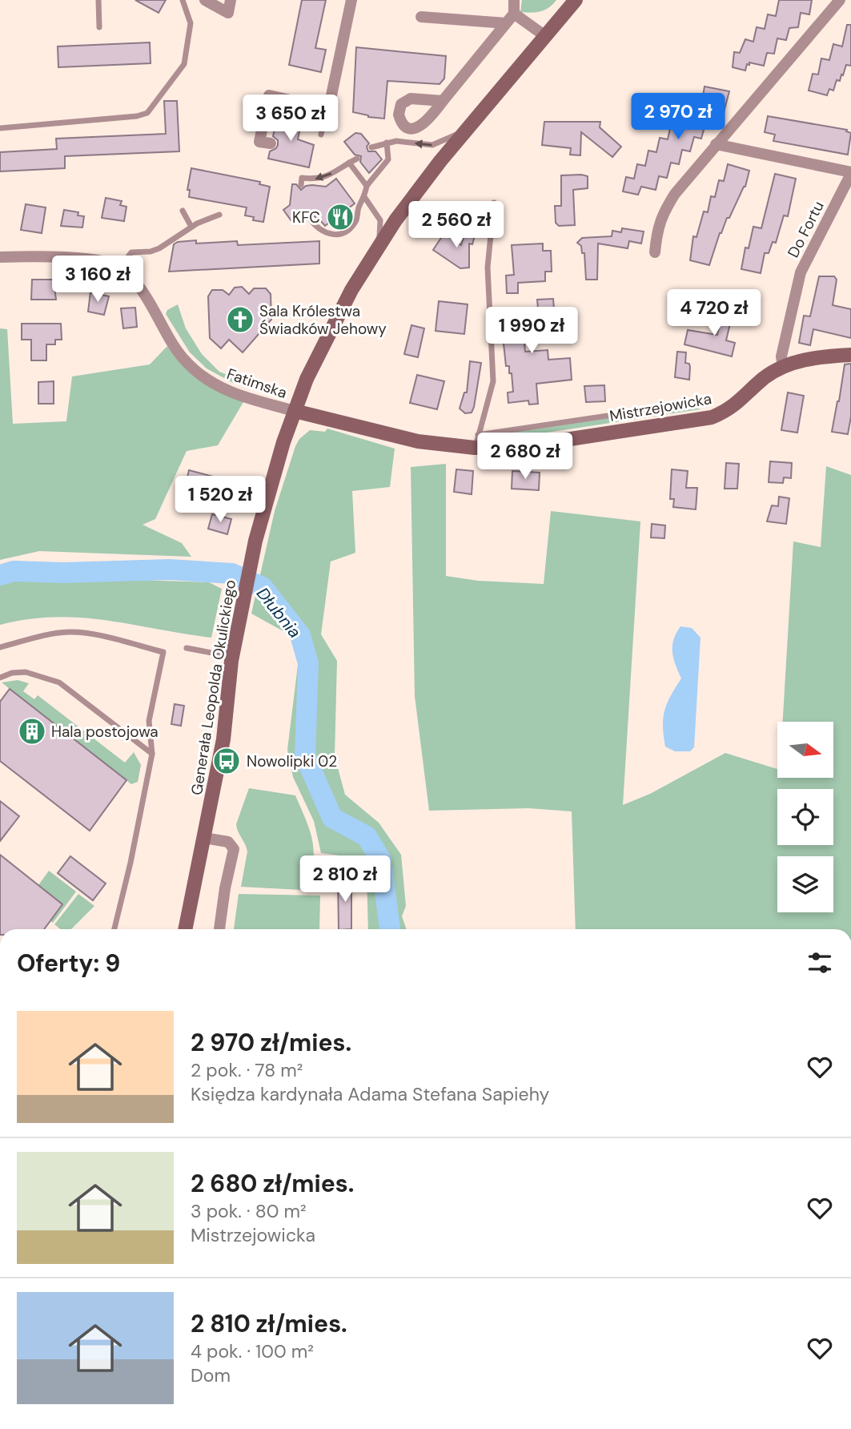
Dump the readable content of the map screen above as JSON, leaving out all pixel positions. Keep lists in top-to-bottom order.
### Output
{
  "streets": {
    "main road": ["Mistrzejowicka", "Generała Leopolda Okulickiego"],
    "street": ["Do Fortu", "Fatimska"]
  },
  "crossings": [
    ["Do Fortu", "Mistrzejowicka"],
    ["Fatimska", "Mistrzejowicka"],
    ["Fatimska", "Generała Leopolda Okulickiego"],
    ["Mistrzejowicka", "Generała Leopolda Okulickiego"]
  ],
  "water": ["Dłubnia"],
  "places": {
    "restaurant": ["KFC"],
    "church": ["Sala Królestwa Świadków Jehowy"],
    "building": ["Hala postojowa"],
    "bus stop": ["Nowolipki 02"]
  },
  "north": "right",
  "page": {
    "price": [
      "2 970 zł",
      "3 650 zł",
      "2 560 zł",
      "3 160 zł",
      "4 720 zł",
      "1 990 zł",
      "2 680 zł",
      "1 520 zł",
      "2 810 zł"
    ],
    "heading": "Oferty: 9",
    "list": [
      {
        "name": "2 970 zł/mies.",
        "note": "2 pok. · 78 m² · Księdza kardynała Adama Stefana Sapiehy"
      },
      {
        "name": "2 680 zł/mies.",
        "note": "3 pok. · 80 m² · Mistrzejowicka"
      },
      {
        "name": "2 810 zł/mies.",
        "note": "4 pok. · 100 m² · Dom"
      }
    ]
  }
}
